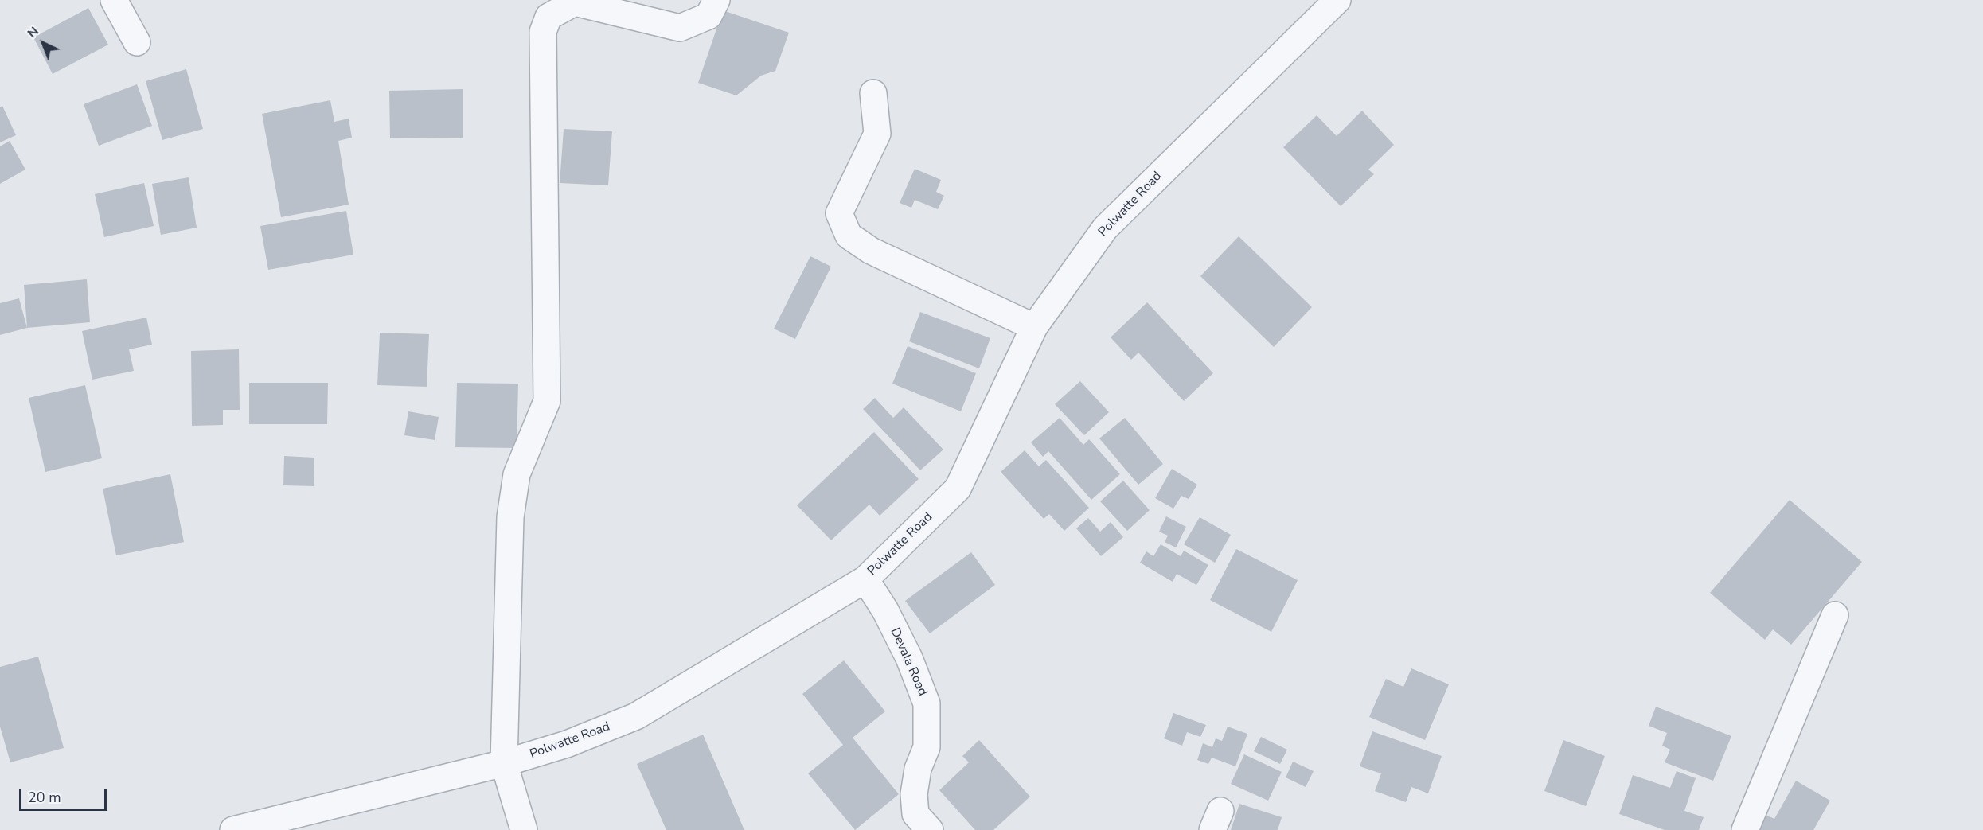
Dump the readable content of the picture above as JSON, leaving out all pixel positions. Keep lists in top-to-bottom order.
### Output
{
  "streets": {
    "street": ["Polwatte Road", "Devala Road"]
  },
  "crossings": [
    ["Polwatte Road", "Devala Road"]
  ],
  "scale_bar": "20 m",
  "north": "top left"
}
